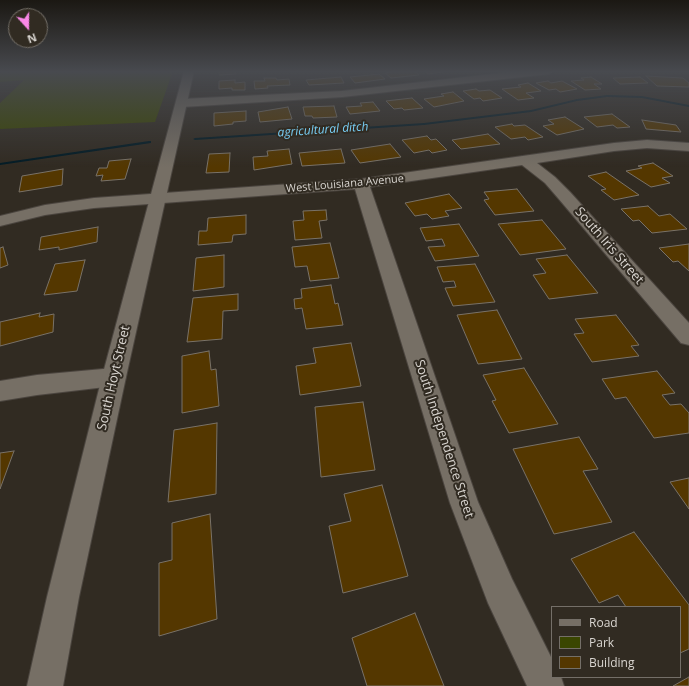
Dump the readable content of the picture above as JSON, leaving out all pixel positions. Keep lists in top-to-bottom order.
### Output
{
  "streets": {
    "street": [
      "West Louisiana Avenue",
      "South Iris Street",
      "South Hoyt Street",
      "South Independence Street"
    ]
  },
  "crossings": [
    ["West Louisiana Avenue", "South Iris Street"],
    ["West Louisiana Avenue", "South Hoyt Street"],
    ["West Louisiana Avenue", "South Independence Street"]
  ],
  "water": ["agricultural ditch"],
  "legend": ["Road", "Park", "Building"],
  "north": "bottom"
}
